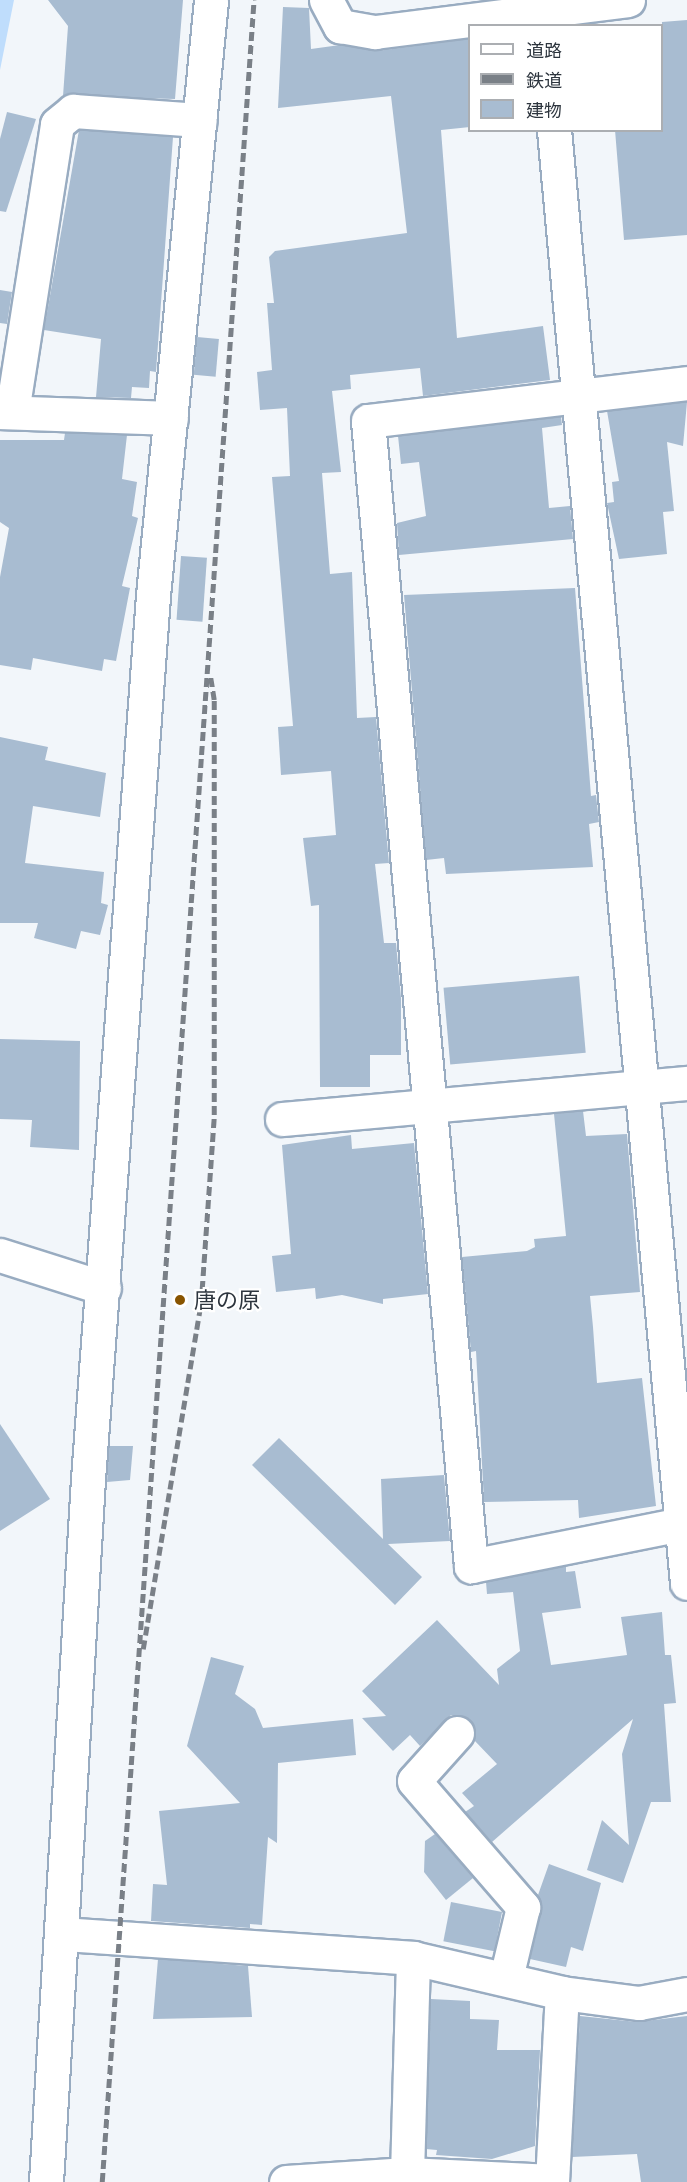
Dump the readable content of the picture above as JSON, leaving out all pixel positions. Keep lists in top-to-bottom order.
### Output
{
  "places": ["唐の原"],
  "legend": ["道路", "鉄道", "建物"]
}
